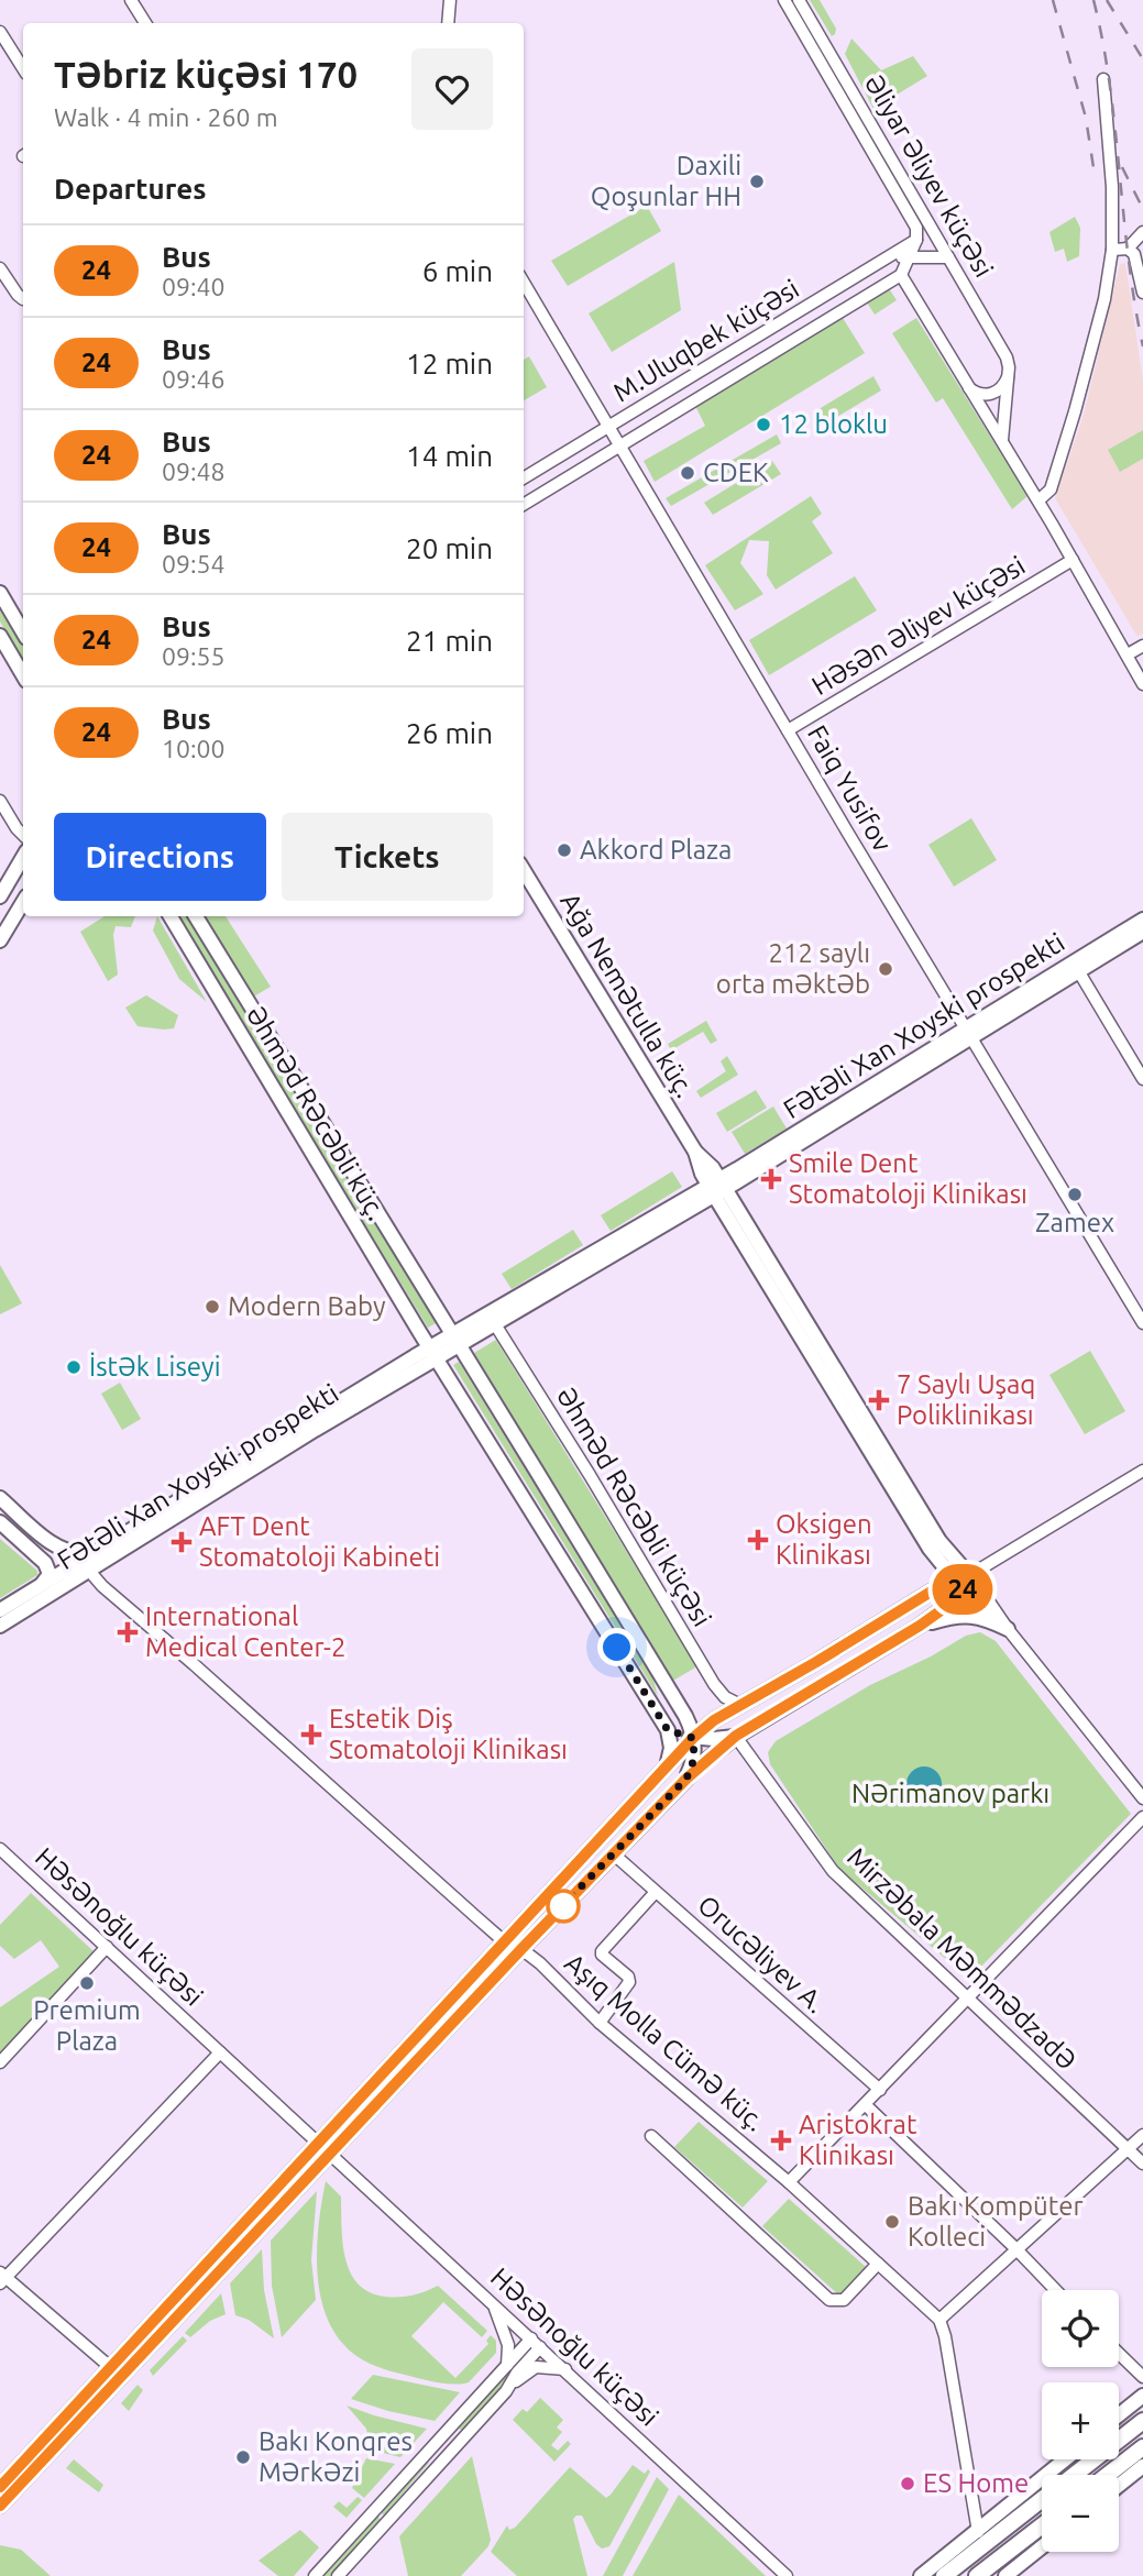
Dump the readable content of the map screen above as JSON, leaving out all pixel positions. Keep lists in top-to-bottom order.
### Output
{
  "streets": {
    "main road": ["Ağa Nemətulla küç.", "Fətəli Xan Xoyski prospekti", "Əhməd Rəcəbli küç."],
    "street": [
      "Əliyar Əliyev küçəsi",
      "M.Uluqbek küçəsi",
      "Həsən Əliyev küçəsi",
      "Faiq Yusifov",
      "Əhməd Rəcəbli küçəsi",
      "Həsənoğlu küçəsi",
      "Orucəliyev A.",
      "Mirzəbala Məmmədzadə",
      "Aşıq Molla Cümə küç."
    ]
  },
  "crossings": [
    ["Əliyar Əliyev küçəsi", "M.Uluqbek küçəsi"],
    ["M.Uluqbek küçəsi", "Faiq Yusifov"],
    ["Həsən Əliyev küçəsi", "Faiq Yusifov"],
    ["Faiq Yusifov", "Fətəli Xan Xoyski prospekti"],
    ["Ağa Nemətulla küç.", "Fətəli Xan Xoyski prospekti"],
    ["Fətəli Xan Xoyski prospekti", "Əhməd Rəcəbli küç."],
    ["Fətəli Xan Xoyski prospekti", "Əhməd Rəcəbli küçəsi"],
    ["Fətəli Xan Xoyski prospekti", "Aşıq Molla Cümə küç."]
  ],
  "parks": ["Nərimanov parkı"],
  "places": {
    "other": [
      "Daxili Qoşunlar HH",
      "12 bloklu",
      "CDEK",
      "Akkord Plaza",
      "212 saylı orta məktəb",
      "Zamex",
      "Modern Baby",
      "İstək Liseyi",
      "Premium Plaza",
      "Bakı Kompüter Kolleci",
      "Bakı Konqres Mərkəzi",
      "ES Home"
    ],
    "health": [
      "Smile Dent Stomatoloji Klinikası",
      "7 Saylı Uşaq Poliklinikası",
      "Oksigen Klinikası",
      "AFT Dent Stomatoloji Kabineti",
      "International Medical Center-2",
      "Estetik Diş Stomatoloji Klinikası",
      "Aristokrat Klinikası"
    ]
  },
  "lines": ["bus line 24"],
  "page": {
    "on_map": "24",
    "heading": [
      ["Təbriz küçəsi 170", "Walk · 4 min · 260 m"],
      "Departures"
    ],
    "list": [
      {
        "mark": "24",
        "name": "Bus",
        "note": "09:40",
        "value": "6 min"
      },
      {
        "mark": "24",
        "name": "Bus",
        "note": "09:46",
        "value": "12 min"
      },
      {
        "mark": "24",
        "name": "Bus",
        "note": "09:48",
        "value": "14 min"
      },
      {
        "mark": "24",
        "name": "Bus",
        "note": "09:54",
        "value": "20 min"
      },
      {
        "mark": "24",
        "name": "Bus",
        "note": "09:55",
        "value": "21 min"
      },
      {
        "mark": "24",
        "name": "Bus",
        "note": "10:00",
        "value": "26 min"
      }
    ],
    "buttons": ["Directions", "Tickets"],
    "map_buttons": ["+", "−"]
  }
}
